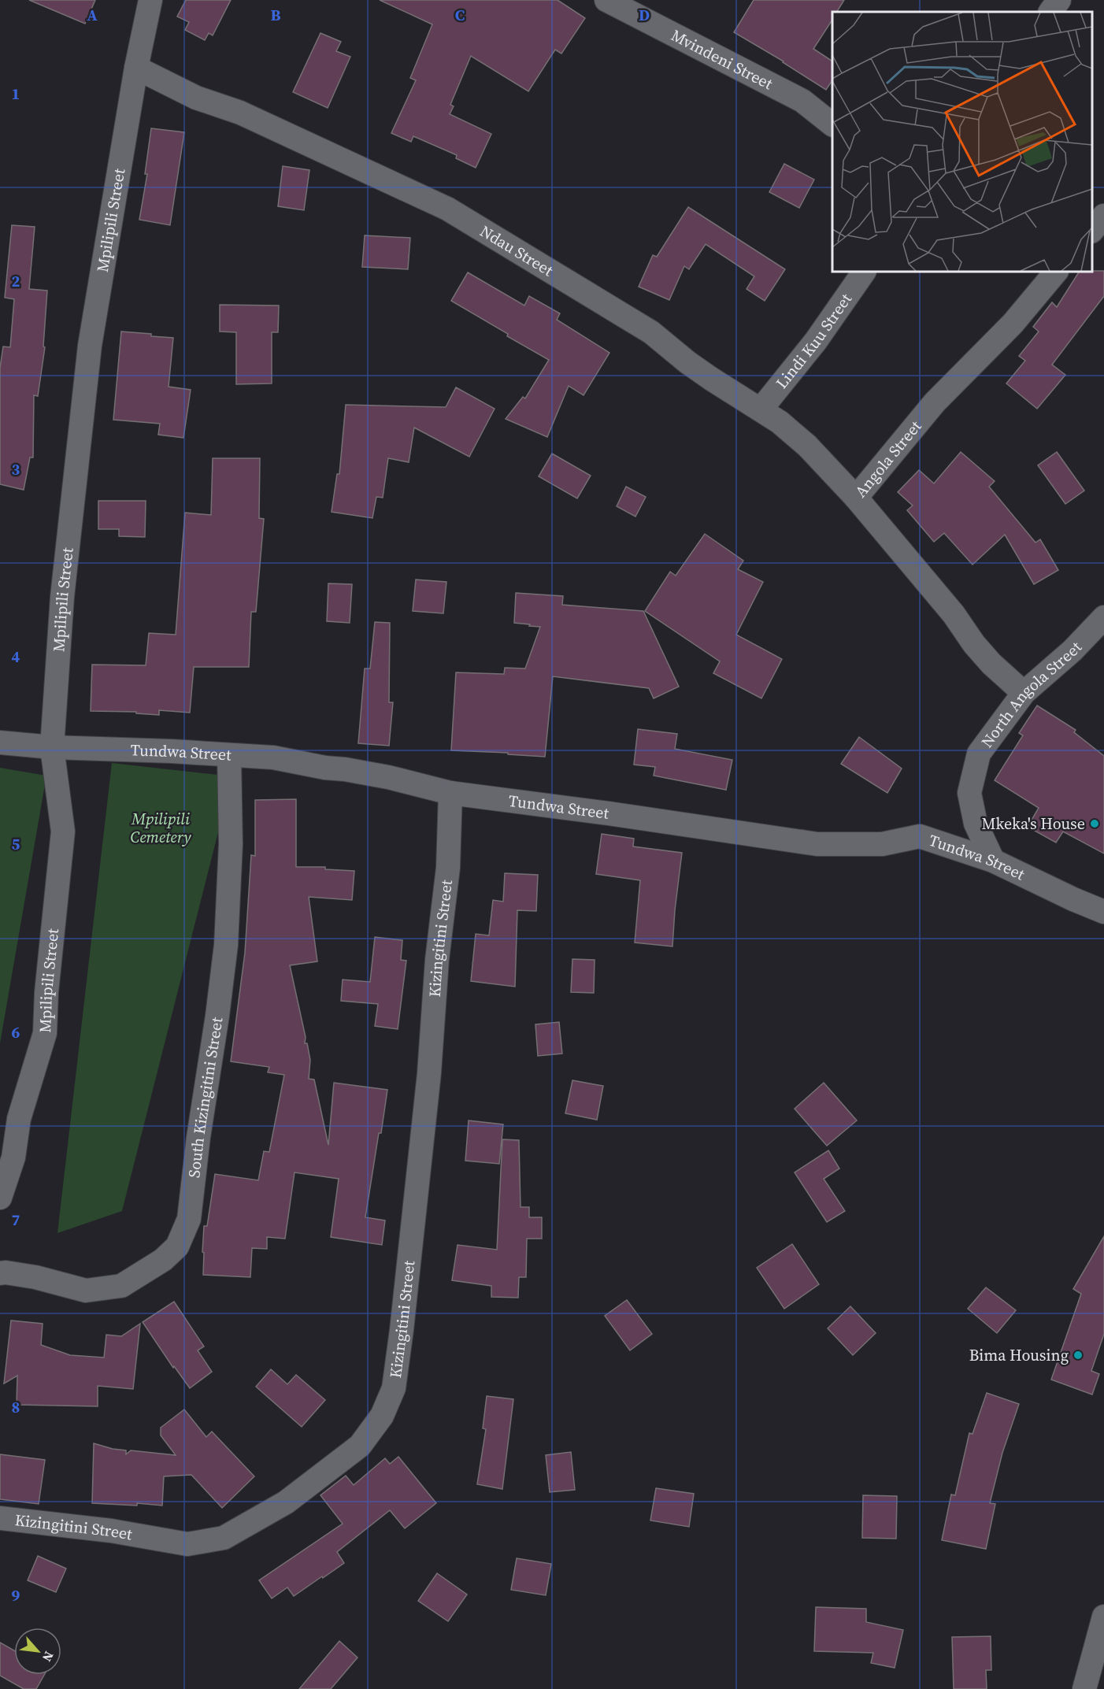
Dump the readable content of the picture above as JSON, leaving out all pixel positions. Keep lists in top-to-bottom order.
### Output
{
  "streets": {
    "street": [
      "Mvindeni Street",
      "Mpilipili Street",
      "Ndau Street",
      "Lindi Kuu Street",
      "Angola Street",
      "North Angola Street",
      "Tundwa Street",
      "Kizingitini Street",
      "South Kizingitini Street"
    ]
  },
  "crossings": [
    ["Mpilipili Street", "Ndau Street"],
    ["Mpilipili Street", "Tundwa Street"],
    ["Ndau Street", "Lindi Kuu Street"],
    ["Ndau Street", "Angola Street"],
    ["Angola Street", "North Angola Street"],
    ["North Angola Street", "Tundwa Street"],
    ["Tundwa Street", "Kizingitini Street"],
    ["Tundwa Street", "South Kizingitini Street"]
  ],
  "parks": ["Mpilipili Cemetery"],
  "places": ["Mkeka's House", "Bima Housing"],
  "north": "bottom right",
  "grid": {
    "columns": [
      "A",
      "B",
      "C",
      "D"
    ],
    "rows": [
      "1",
      "2",
      "3",
      "4",
      "5",
      "6",
      "7",
      "8",
      "9"
    ]
  }
}
